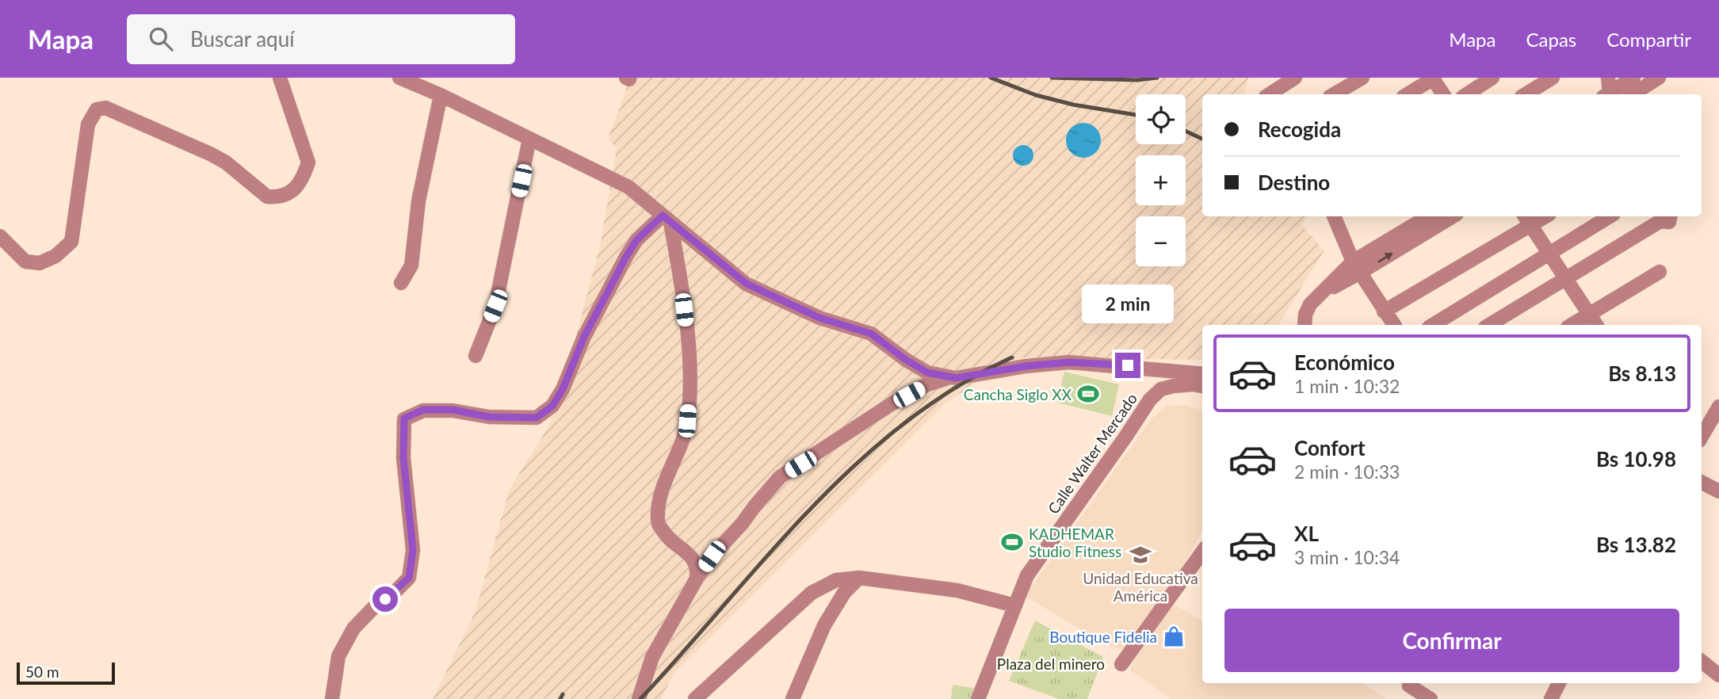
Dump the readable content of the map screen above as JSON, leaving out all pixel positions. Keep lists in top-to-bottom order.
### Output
{
  "streets": {
    "street": ["Calle Walter Mercado"]
  },
  "parks": ["Plaza del minero"],
  "places": {
    "sports": ["Cancha Siglo XX", "KADHEMAR Studio Fitness"],
    "school or university": ["Unidad Educativa América"],
    "shop": ["Boutique Fidelia"]
  },
  "scale_bar": "50 m",
  "page": {
    "header": "Mapa",
    "search": "Buscar aquí",
    "nav": ["Mapa", "Capas", "Compartir"],
    "map_buttons": ["+", "−"],
    "banner": ["Recogida", "Destino"],
    "bubble": "2 min",
    "list": [
      {
        "name": "Económico",
        "note": "1 min · 10:32",
        "value": "Bs 8.13"
      },
      {
        "name": "Confort",
        "note": "2 min · 10:33",
        "value": "Bs 10.98"
      },
      {
        "name": "XL",
        "note": "3 min · 10:34",
        "value": "Bs 13.82"
      }
    ],
    "buttons": "Confirmar",
    "scale": "50 m"
  }
}
